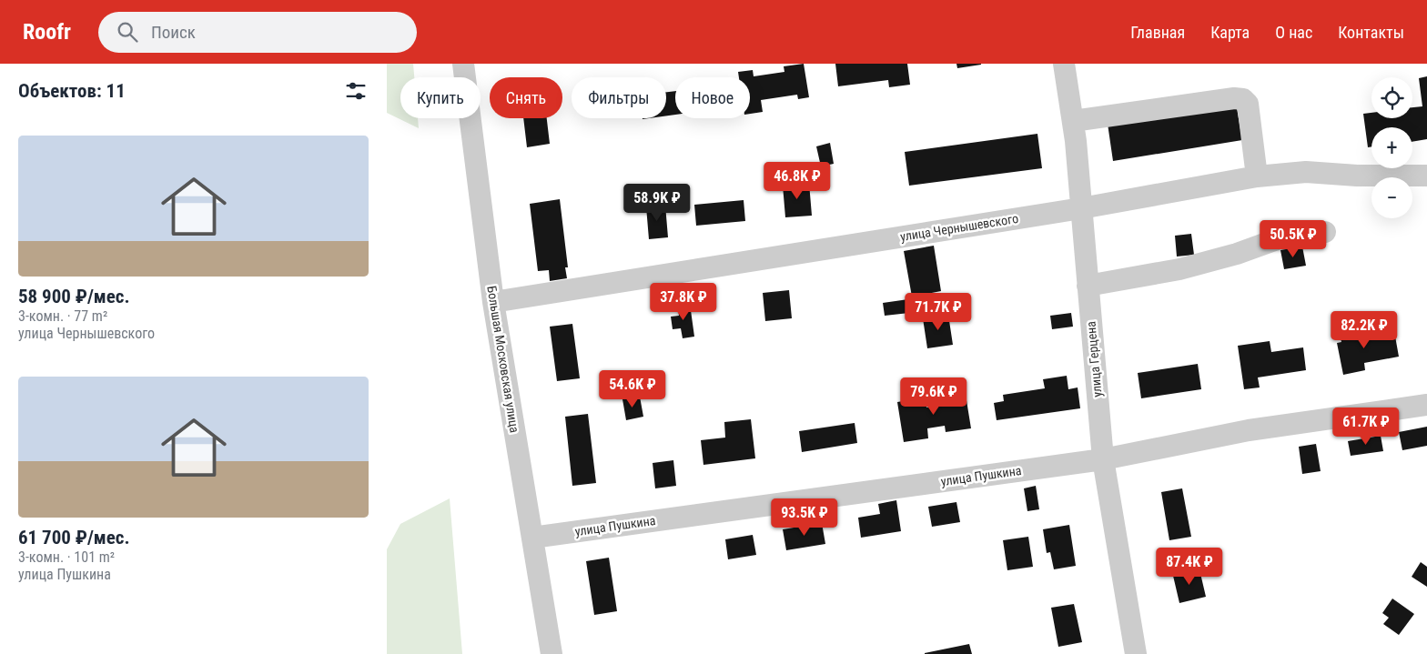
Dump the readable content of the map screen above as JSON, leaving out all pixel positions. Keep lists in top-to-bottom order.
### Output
{
  "streets": {
    "street": [
      "улица Чернышевского",
      "Большая Московская улица",
      "улица Герцена",
      "улица Пушкина"
    ]
  },
  "crossings": [
    ["улица Чернышевского", "Большая Московская улица"],
    ["улица Чернышевского", "улица Герцена"],
    ["Большая Московская улица", "улица Пушкина"],
    ["улица Герцена", "улица Пушкина"]
  ],
  "page": {
    "header": "Roofr",
    "search": "Поиск",
    "nav": [
      "Главная",
      "Карта",
      "О нас",
      "Контакты"
    ],
    "heading": "Объектов: 11",
    "map_buttons": ["+", "−"],
    "chip": [
      "Купить",
      "Снять",
      "Фильтры",
      "Новое"
    ],
    "list": [
      {
        "name": "58 900 ₽/мес.",
        "note": "3-комн. · 77 m² · улица Чернышевского"
      },
      {
        "name": "61 700 ₽/мес.",
        "note": "3-комн. · 101 m² · улица Пушкина"
      }
    ],
    "price": [
      "46.8K ₽",
      "58.9K ₽",
      "50.5K ₽",
      "37.8K ₽",
      "71.7K ₽",
      "82.2K ₽",
      "54.6K ₽",
      "79.6K ₽",
      "61.7K ₽",
      "93.5K ₽",
      "87.4K ₽"
    ]
  }
}
